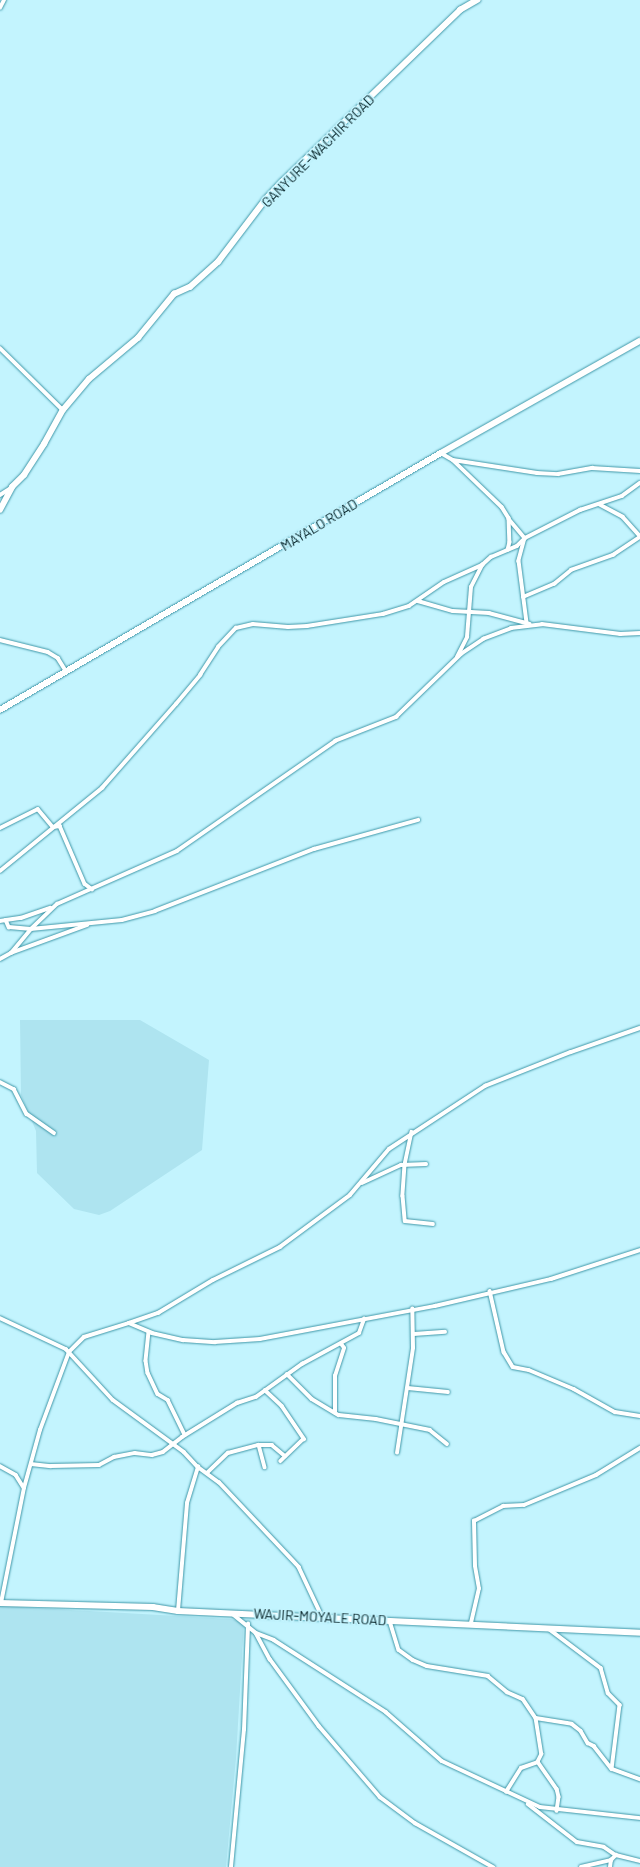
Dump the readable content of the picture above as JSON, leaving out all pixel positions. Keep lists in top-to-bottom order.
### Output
{
  "streets": {
    "street": ["GANYURE-WACHIR ROAD", "MAYALO ROAD", "WAJIR-MOYALE ROAD"]
  }
}
